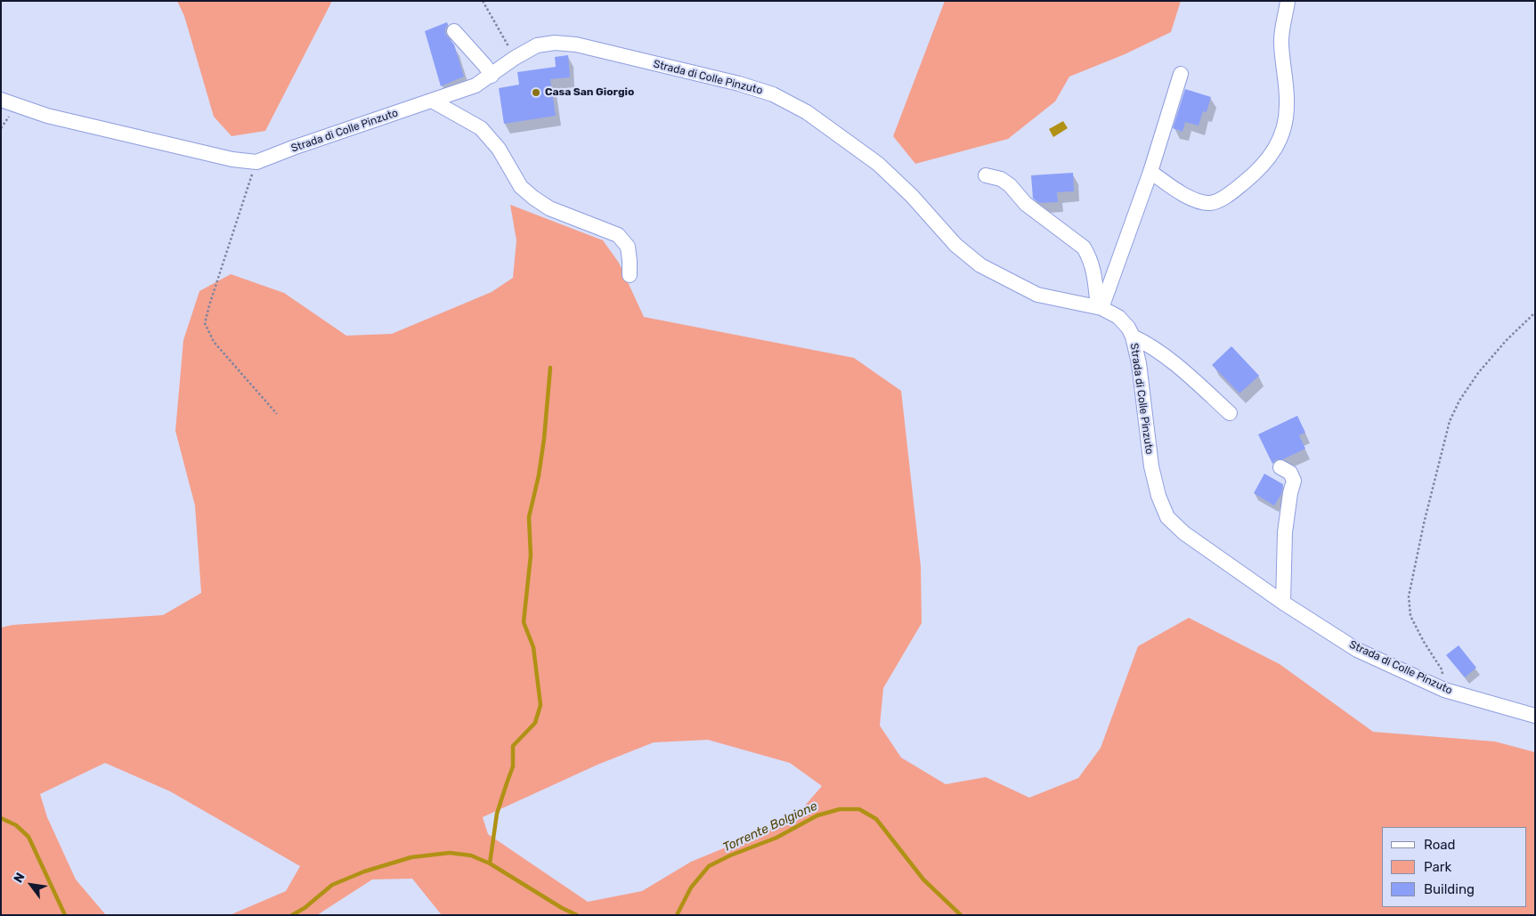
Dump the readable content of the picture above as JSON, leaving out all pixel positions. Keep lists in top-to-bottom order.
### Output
{
  "streets": {
    "lane": ["Strada di Colle Pinzuto"]
  },
  "water": ["Torrente Bolgione"],
  "places": ["Casa San Giorgio"],
  "legend": ["Road", "Park", "Building"],
  "north": "top left"
}
